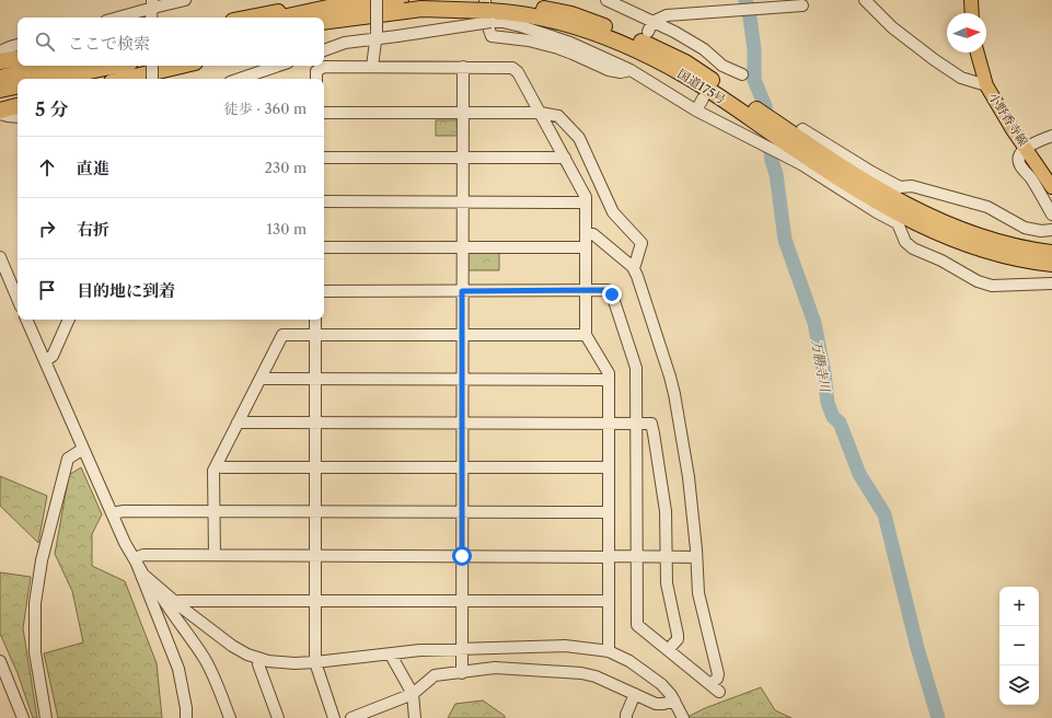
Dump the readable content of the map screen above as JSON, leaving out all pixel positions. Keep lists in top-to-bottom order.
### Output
{
  "streets": {
    "highway": ["国道175号"],
    "main road": ["小野香寺線"]
  },
  "water": ["万勝寺川"],
  "north": "right",
  "page": {
    "search": "ここで検索",
    "heading": ["5 分", "徒歩 · 360 m"],
    "list": [
      ["直進", "230 m"],
      ["右折", "130 m"],
      "目的地に到着"
    ],
    "map_buttons": ["+", "−"]
  }
}
